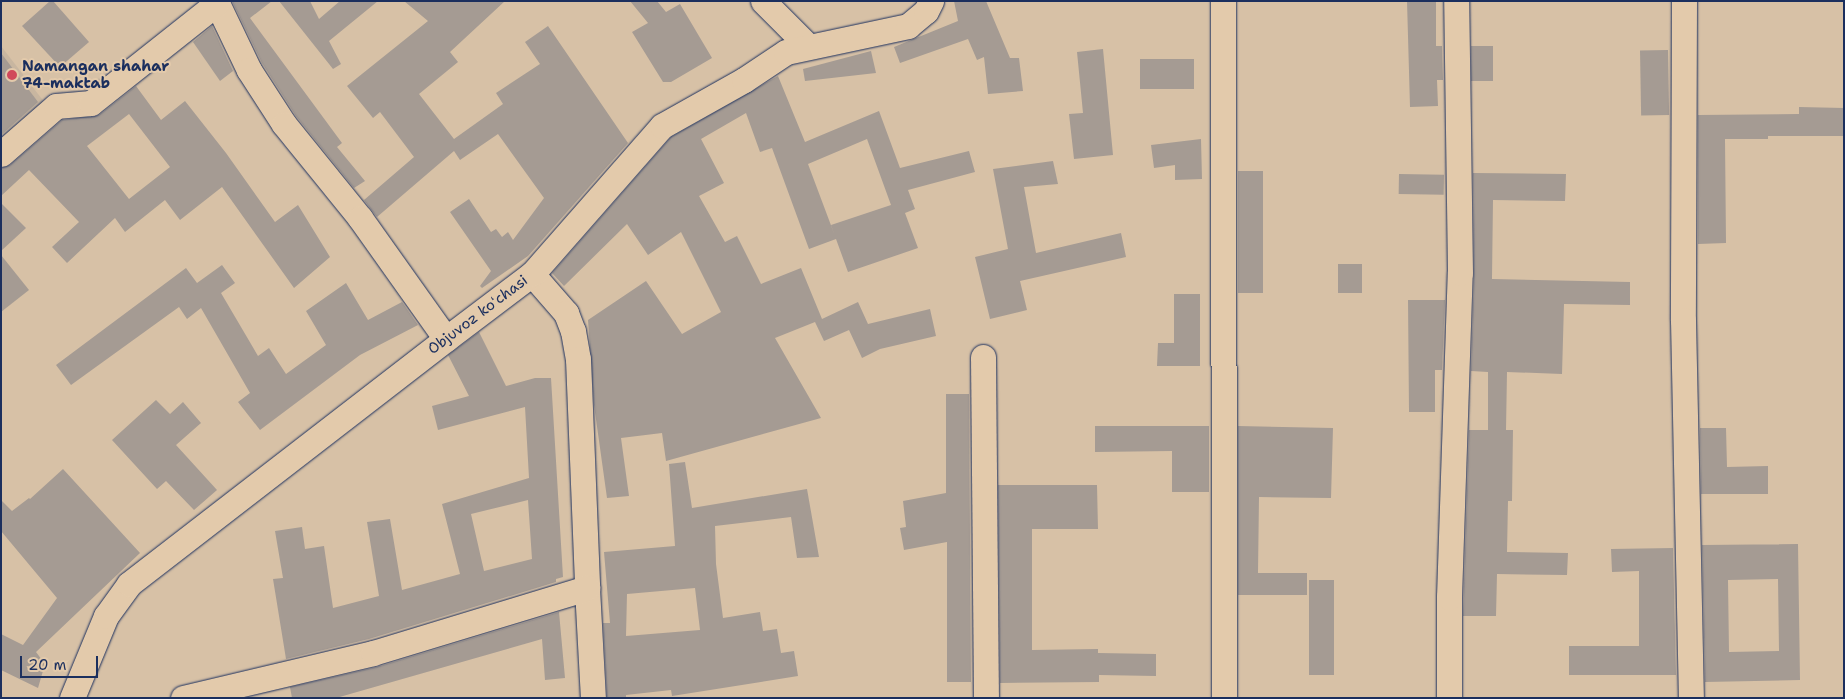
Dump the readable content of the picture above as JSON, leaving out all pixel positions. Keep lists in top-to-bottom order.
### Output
{
  "streets": {
    "street": ["Objuvoz koʻchasi"]
  },
  "places": ["Namangan shahar 74-maktab"],
  "scale_bar": "20 m"
}
